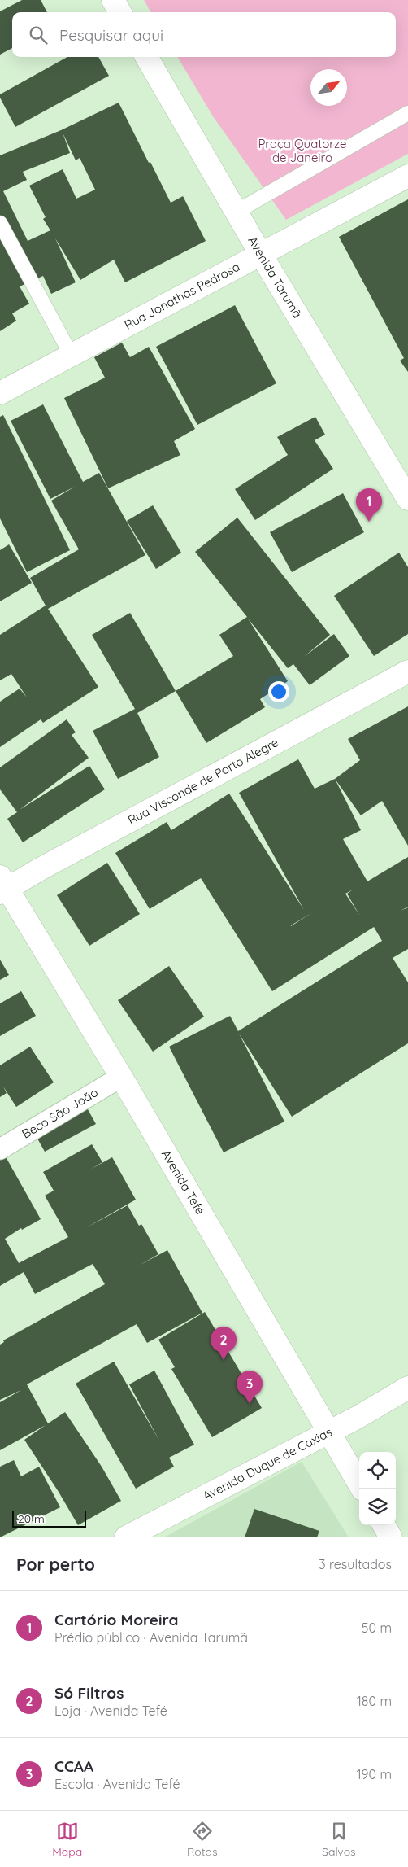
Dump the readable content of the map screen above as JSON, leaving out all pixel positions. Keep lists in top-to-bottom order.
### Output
{
  "streets": {
    "street": [
      "Avenida Tarumã",
      "Rua Jonathas Pedrosa",
      "Rua Visconde de Porto Alegre",
      "Beco São João",
      "Avenida Tefé",
      "Avenida Duque de Caxias"
    ]
  },
  "crossings": [
    ["Avenida Tarumã", "Rua Jonathas Pedrosa"],
    ["Rua Visconde de Porto Alegre", "Avenida Tefé"],
    ["Beco São João", "Avenida Tefé"],
    ["Avenida Tefé", "Avenida Duque de Caxias"]
  ],
  "parks": ["Praça Quatorze de Janeiro"],
  "scale_bar": "20 m",
  "north": "top right",
  "page": {
    "search": "Pesquisar aqui",
    "pins": ["1", "2", "3"],
    "scale": "20 m",
    "heading": ["Por perto", "3 resultados"],
    "list": [
      {
        "mark": "1",
        "name": "Cartório Moreira",
        "note": "Prédio público · Avenida Tarumã",
        "value": "50 m"
      },
      {
        "mark": "2",
        "name": "Só Filtros",
        "note": "Loja · Avenida Tefé",
        "value": "180 m"
      },
      {
        "mark": "3",
        "name": "CCAA",
        "note": "Escola · Avenida Tefé",
        "value": "190 m"
      }
    ],
    "nav": ["Mapa", "Rotas", "Salvos"]
  }
}
